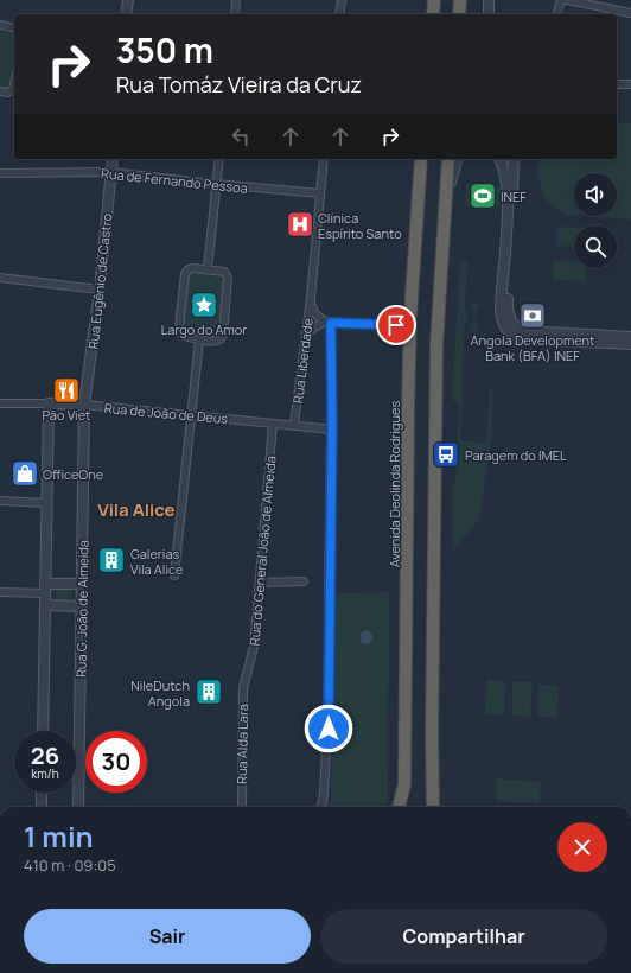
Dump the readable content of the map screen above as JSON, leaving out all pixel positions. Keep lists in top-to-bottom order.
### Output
{
  "streets": {
    "highway": ["Avenida Deolinda Rodrigues"],
    "street": [
      "Rua de Fernando Pessoa",
      "Rua Eugênio de Castro",
      "Rua Liberdade",
      "Rua de João de Deus",
      "Rua do General João de Almeida",
      "Rua G. João de Almeida",
      "Rua Alda Lara"
    ]
  },
  "crossings": [
    ["Rua de Fernando Pessoa", "Rua Eugênio de Castro"],
    ["Rua de Fernando Pessoa", "Rua Liberdade"],
    ["Rua Eugênio de Castro", "Rua de João de Deus"],
    ["Rua Eugênio de Castro", "Rua G. João de Almeida"],
    ["Rua Liberdade", "Rua de João de Deus"],
    ["Rua de João de Deus", "Rua do General João de Almeida"],
    ["Rua de João de Deus", "Rua G. João de Almeida"],
    ["Rua do General João de Almeida", "Rua Alda Lara"]
  ],
  "districts": ["Vila Alice"],
  "places": {
    "sports": ["INEF"],
    "hospital": ["Clínica Espírito Santo"],
    "place": ["Largo do Amor"],
    "bank": ["Angola Development Bank (BFA) INEF"],
    "restaurant": ["Pão Viet"],
    "bus stop": ["Paragem do IMEL"],
    "shop": ["OfficeOne"],
    "building": ["Galerias Vila Alice", "NileDutch Angola"]
  },
  "page": {
    "turn": ["350 m", "Rua Tomáz Vieira da Cruz"],
    "speed": "26 km/h",
    "limit": "30",
    "heading": ["1 min", "410 m · 09:05"],
    "buttons": ["Sair", "Compartilhar"]
  }
}
